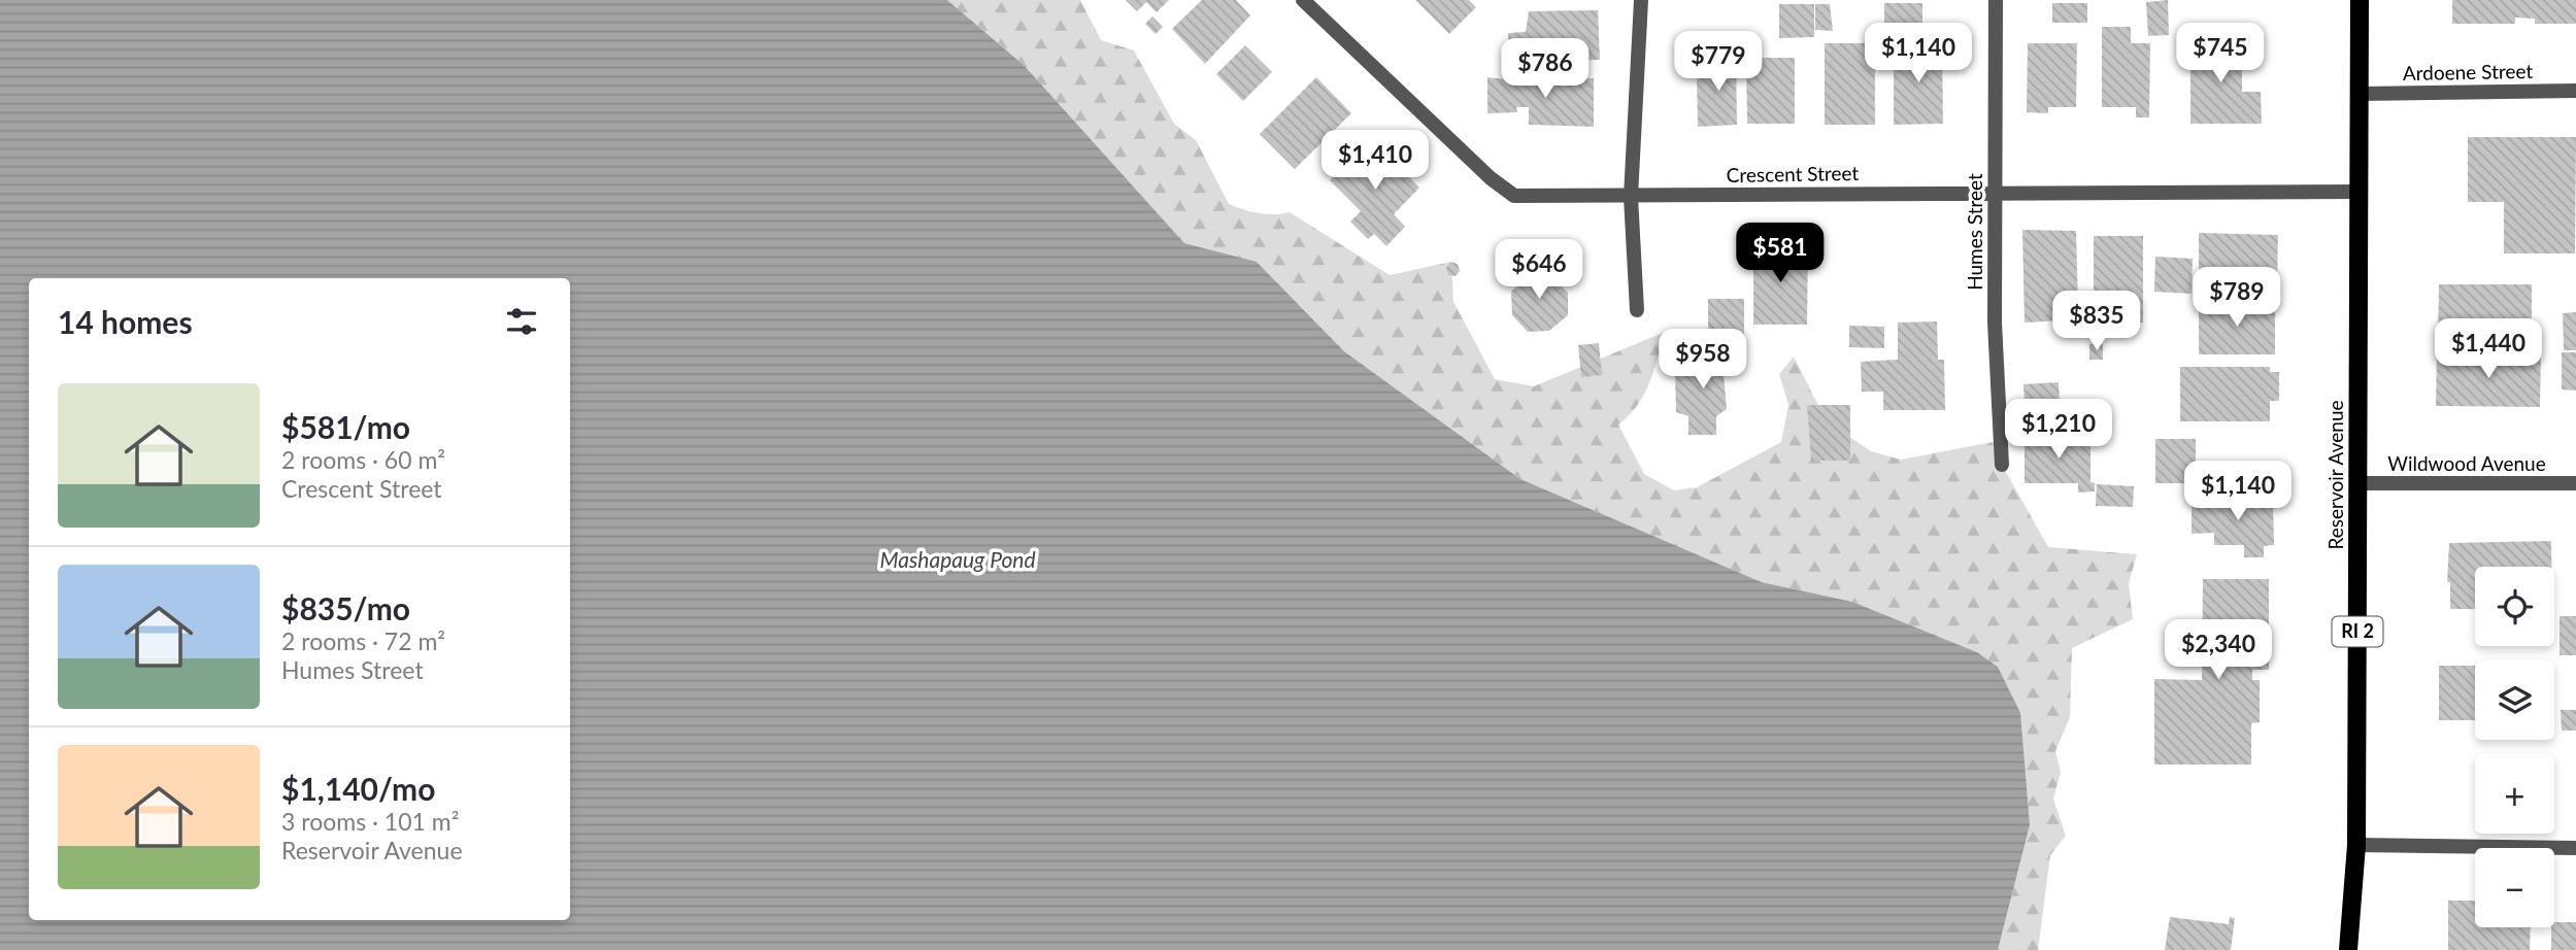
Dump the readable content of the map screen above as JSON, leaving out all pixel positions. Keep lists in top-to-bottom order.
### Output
{
  "streets": {
    "main road": ["Reservoir Avenue", "RI 2"],
    "street": [
      "Ardoene Street",
      "Crescent Street",
      "Humes Street",
      "Wildwood Avenue"
    ]
  },
  "crossings": [
    ["Ardoene Street", "Reservoir Avenue"],
    ["Crescent Street", "Humes Street"],
    ["Crescent Street", "Reservoir Avenue"],
    ["Wildwood Avenue", "Reservoir Avenue"]
  ],
  "water": ["Mashapaug Pond"],
  "page": {
    "price": [
      "$1,140",
      "$745",
      "$779",
      "$786",
      "$1,410",
      "$581",
      "$646",
      "$789",
      "$835",
      "$1,440",
      "$958",
      "$1,210",
      "$1,140",
      "$2,340"
    ],
    "heading": "14 homes",
    "list": [
      {
        "name": "$581/mo",
        "note": "2 rooms · 60 m² · Crescent Street"
      },
      {
        "name": "$835/mo",
        "note": "2 rooms · 72 m² · Humes Street"
      },
      {
        "name": "$1,140/mo",
        "note": "3 rooms · 101 m² · Reservoir Avenue"
      }
    ],
    "map_buttons": ["+", "−"]
  }
}
